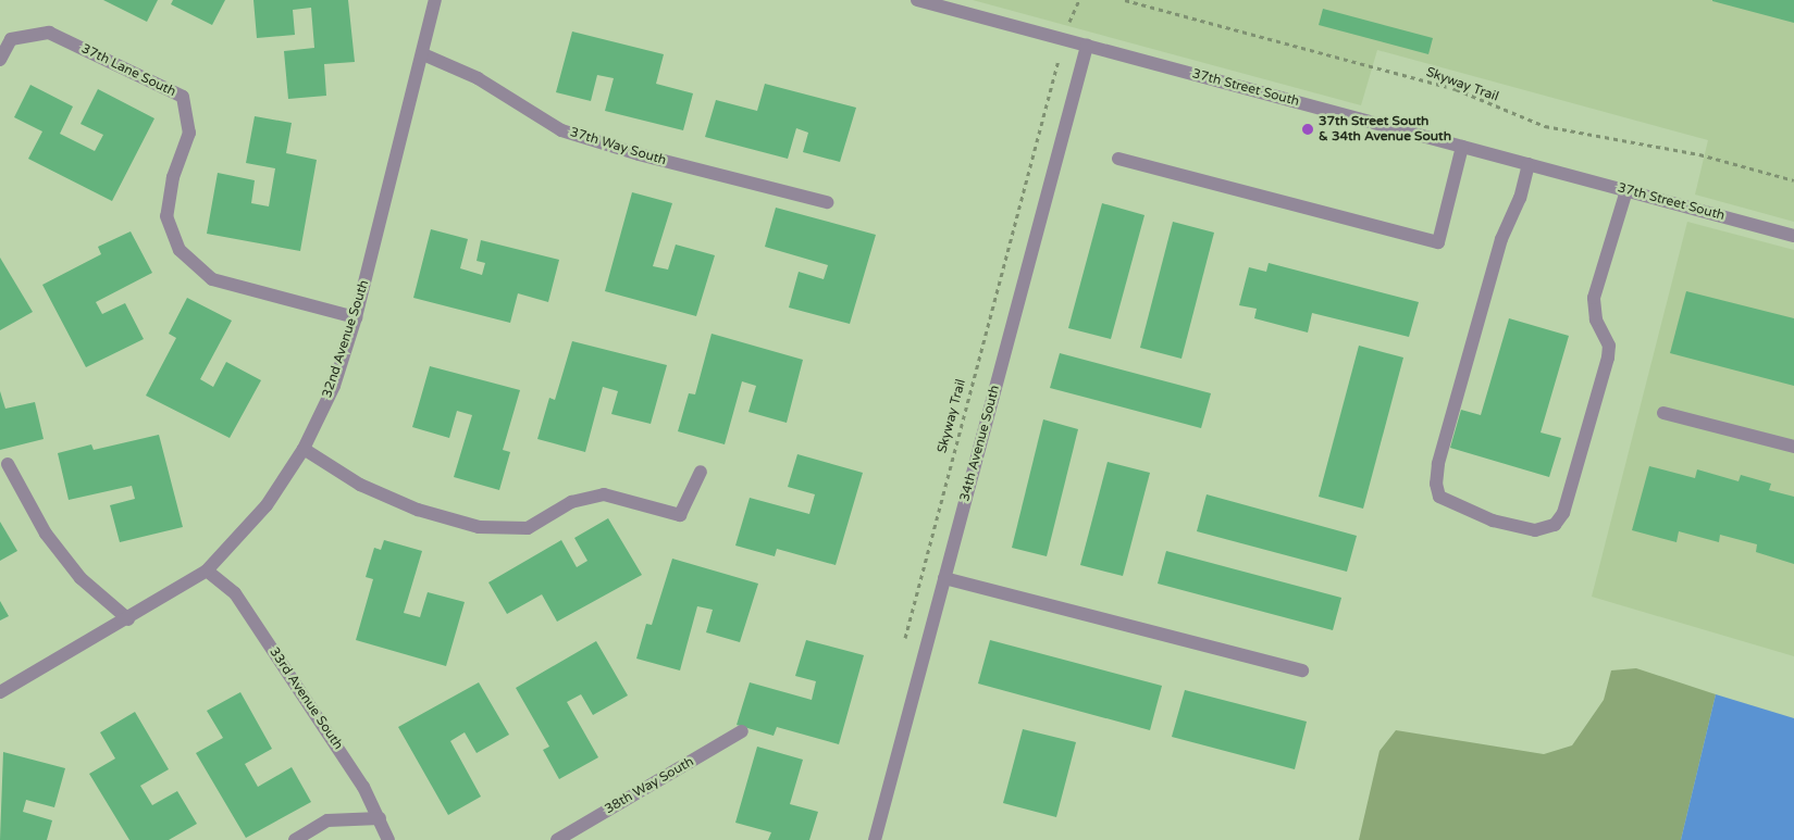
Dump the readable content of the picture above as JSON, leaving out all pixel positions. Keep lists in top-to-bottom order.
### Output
{
  "streets": {
    "street": [
      "37th Lane South",
      "37th Street South",
      "37th Way South",
      "32nd Avenue South",
      "34th Avenue South",
      "33rd Avenue South",
      "38th Way South"
    ],
    "path": ["Skyway Trail"]
  },
  "crossings": [
    ["37th Lane South", "32nd Avenue South"],
    ["Skyway Trail", "37th Street South"],
    ["37th Street South", "34th Avenue South"],
    ["37th Way South", "32nd Avenue South"],
    ["32nd Avenue South", "33rd Avenue South"]
  ],
  "places": ["37th Street South & 34th Avenue South"]
}
